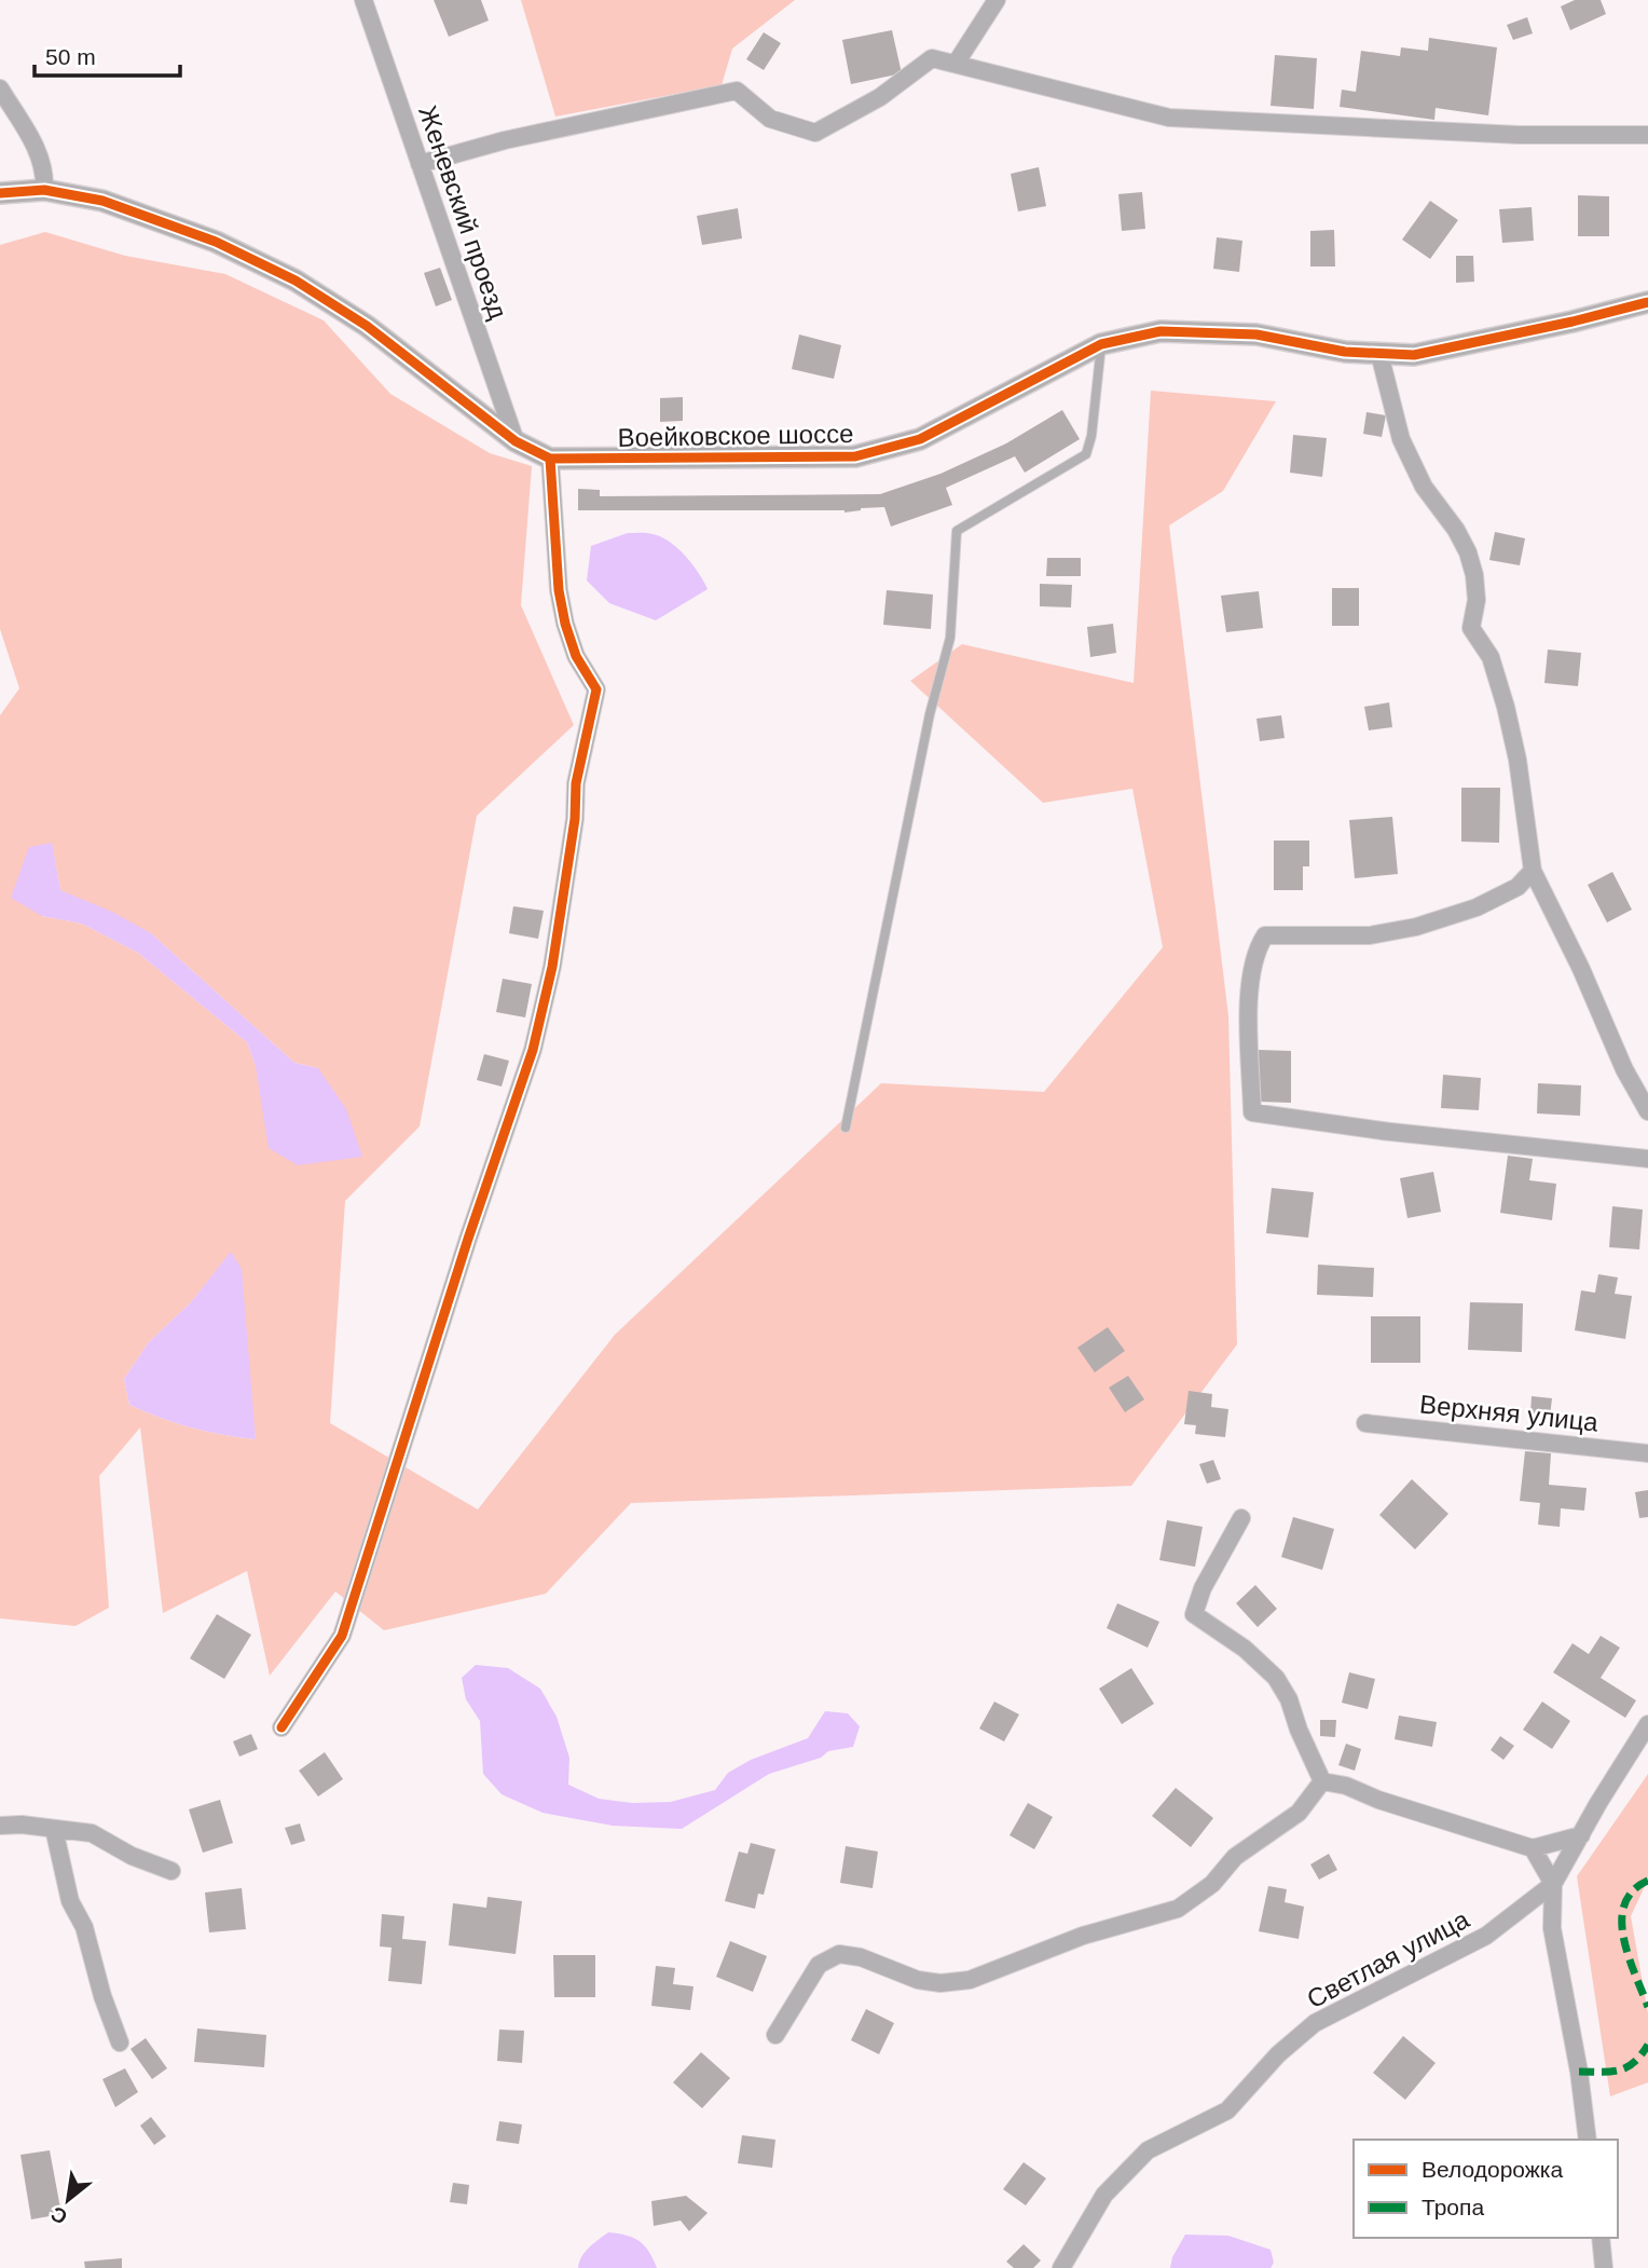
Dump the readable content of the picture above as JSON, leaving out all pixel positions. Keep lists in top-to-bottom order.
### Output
{
  "streets": {
    "street": [
      "Женевский проезд",
      "Воейковское шоссе",
      "Верхняя улица",
      "Светлая улица"
    ]
  },
  "crossings": [
    ["Женевский проезд", "Воейковское шоссе"]
  ],
  "legend": ["Велодорожка", "Тропа"],
  "scale_bar": "50 m",
  "north": "bottom left"
}
